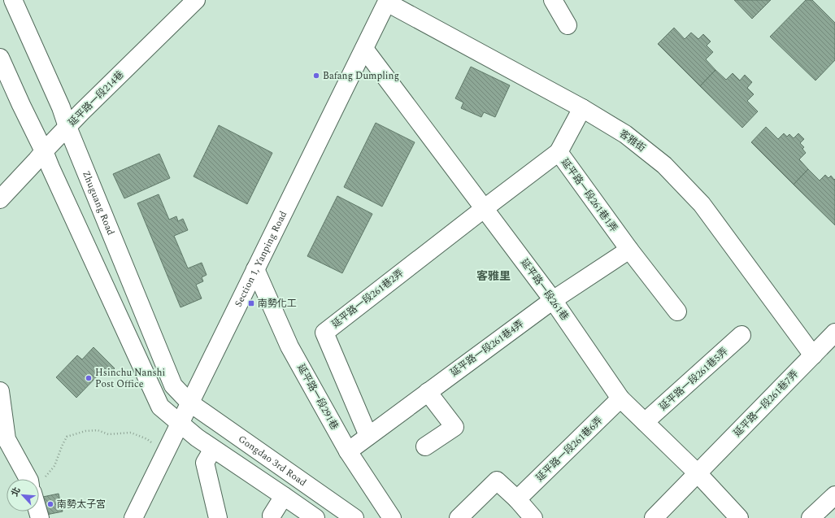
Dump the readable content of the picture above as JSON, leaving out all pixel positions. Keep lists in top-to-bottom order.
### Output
{
  "streets": {
    "street": [
      "延平路一段214巷",
      "客雅街",
      "延平路一段261巷1弄",
      "Zhuguang Road",
      "Section 1, Yanping Road",
      "延平路一段261巷",
      "延平路一段261巷2弄",
      "延平路一段261巷4弄",
      "延平路一段261巷5弄",
      "延平路一段291巷",
      "延平路一段261巷7弄",
      "延平路一段261巷6弄",
      "Gongdao 3rd Road"
    ]
  },
  "crossings": [
    ["延平路一段214巷", "Zhuguang Road"],
    ["客雅街", "Section 1, Yanping Road"],
    ["客雅街", "延平路一段261巷7弄"],
    ["延平路一段261巷1弄", "延平路一段261巷"],
    ["延平路一段261巷1弄", "延平路一段261巷2弄"],
    ["延平路一段261巷1弄", "延平路一段261巷4弄"],
    ["Zhuguang Road", "Section 1, Yanping Road"],
    ["Zhuguang Road", "Gongdao 3rd Road"],
    ["Section 1, Yanping Road", "延平路一段261巷"],
    ["Section 1, Yanping Road", "延平路一段291巷"],
    ["Section 1, Yanping Road", "Gongdao 3rd Road"],
    ["延平路一段261巷", "延平路一段261巷2弄"],
    ["延平路一段261巷", "延平路一段261巷4弄"],
    ["延平路一段261巷", "延平路一段261巷5弄"],
    ["延平路一段261巷", "延平路一段261巷7弄"],
    ["延平路一段261巷", "延平路一段261巷6弄"],
    ["延平路一段261巷2弄", "延平路一段261巷4弄"],
    ["延平路一段261巷4弄", "延平路一段291巷"]
  ],
  "districts": ["客雅里"],
  "places": {
    "other": ["Bafang Dumpling", "Hsinchu Nanshi Post Office", "南勢太子宮"],
    "transit": ["南勢化工"]
  },
  "north": "top left"
}
